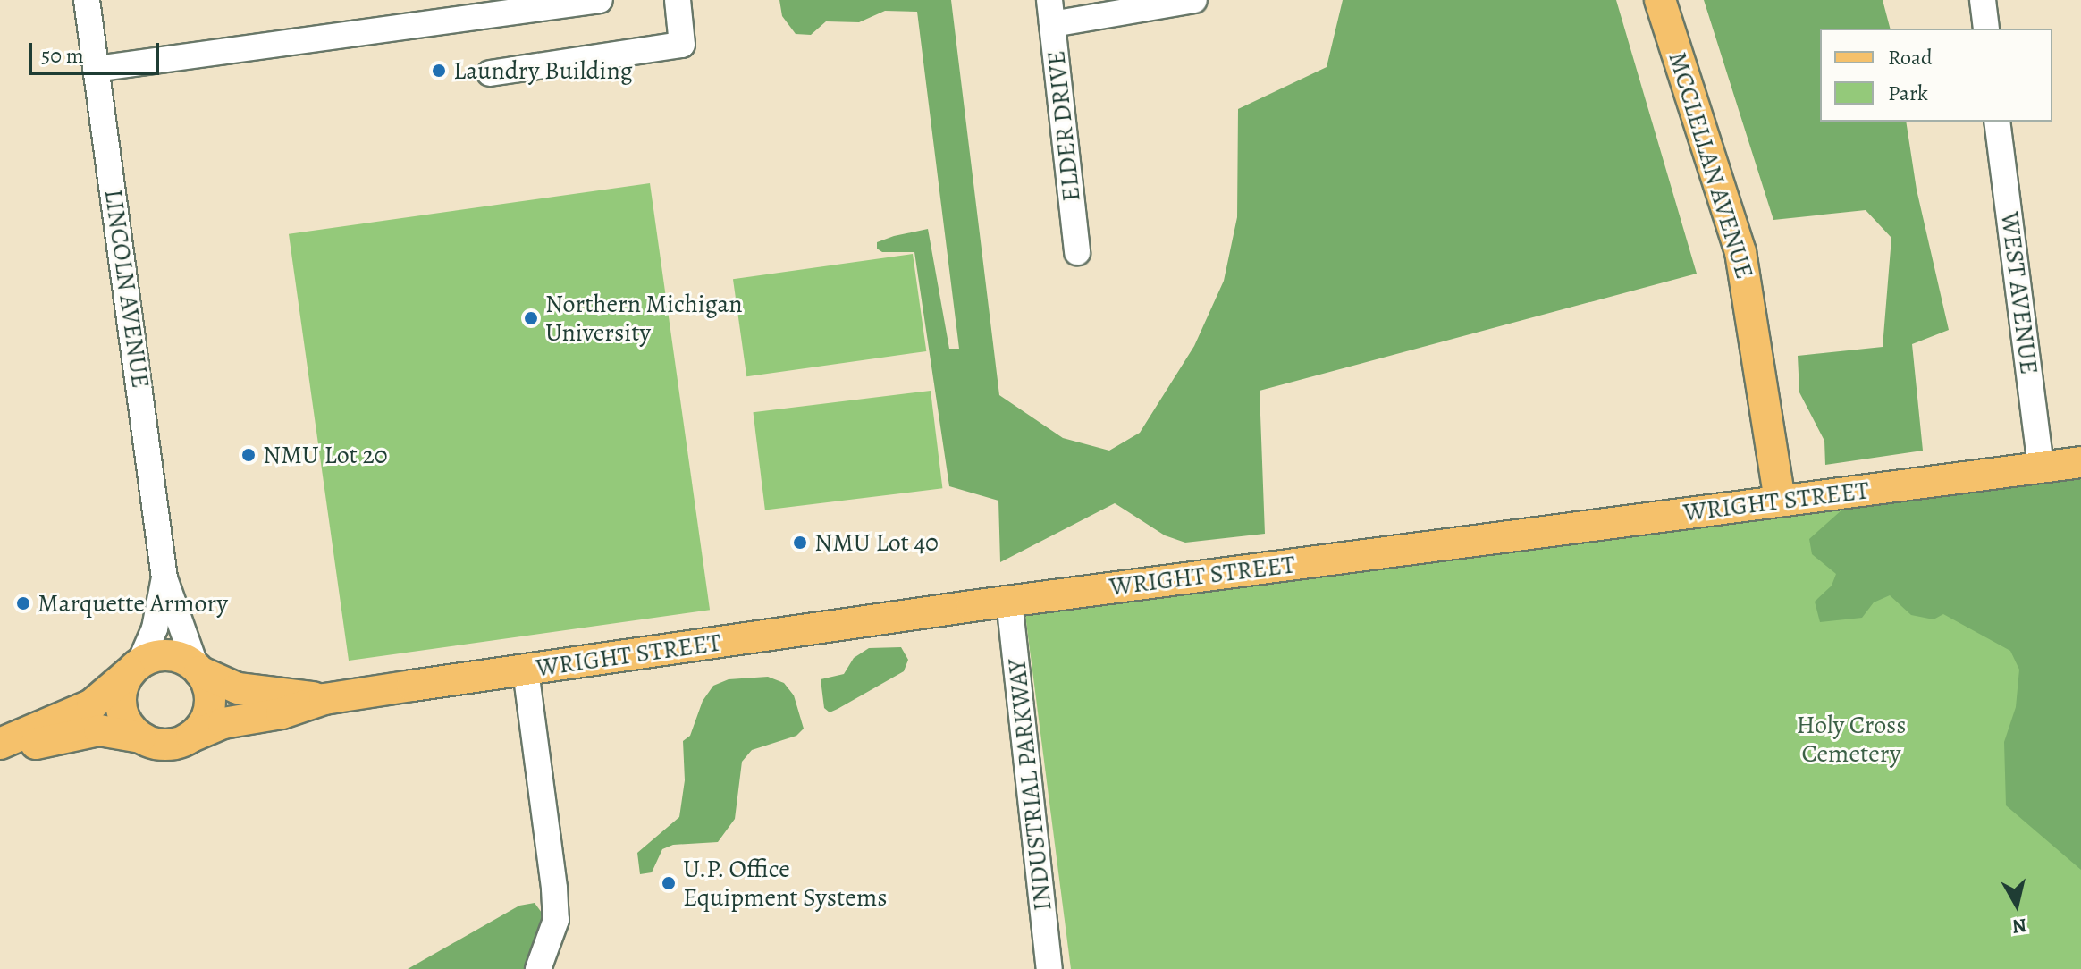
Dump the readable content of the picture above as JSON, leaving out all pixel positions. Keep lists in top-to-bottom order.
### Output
{
  "streets": {
    "main road": ["MCCLELLAN AVENUE", "WRIGHT STREET"],
    "street": [
      "ELDER DRIVE",
      "LINCOLN AVENUE",
      "WEST AVENUE",
      "INDUSTRIAL PARKWAY"
    ]
  },
  "crossings": [
    ["MCCLELLAN AVENUE", "WRIGHT STREET"],
    ["LINCOLN AVENUE", "WRIGHT STREET"],
    ["WEST AVENUE", "WRIGHT STREET"],
    ["WRIGHT STREET", "INDUSTRIAL PARKWAY"]
  ],
  "parks": ["Holy Cross Cemetery"],
  "places": [
    "Laundry Building",
    "Northern Michigan University",
    "NMU Lot 20",
    "NMU Lot 40",
    "Marquette Armory",
    "U.P. Office Equipment Systems"
  ],
  "legend": ["Road", "Park"],
  "scale_bar": "50 m",
  "north": "bottom"
}
